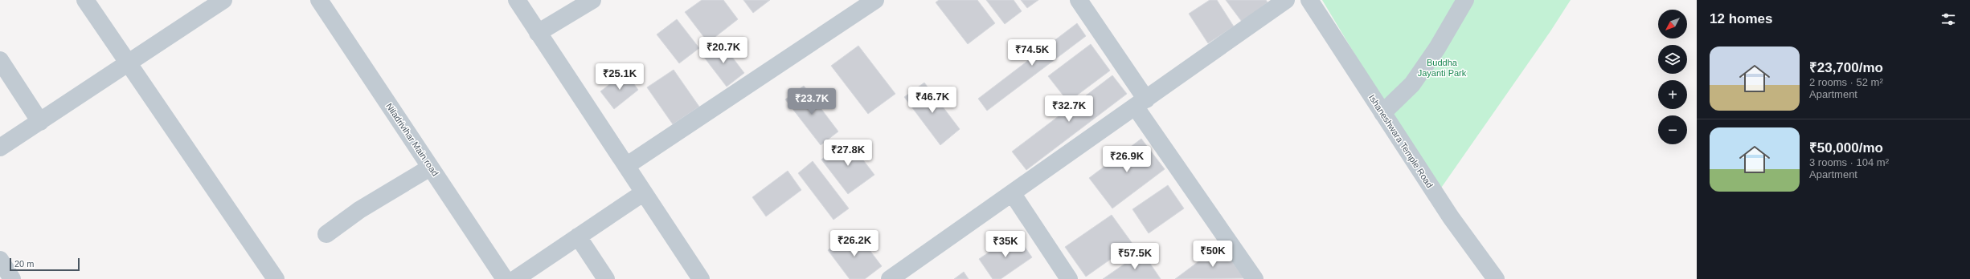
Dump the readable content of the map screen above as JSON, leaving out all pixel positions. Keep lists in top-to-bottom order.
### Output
{
  "streets": {
    "street": ["Niladrivihar Main road", "Ishaneshwara Temple Road"]
  },
  "parks": ["Buddha Jayanti Park"],
  "scale_bar": "20 m",
  "north": "bottom left",
  "page": {
    "heading": "12 homes",
    "map_buttons": ["+", "−"],
    "price": [
      "₹20.7K",
      "₹74.5K",
      "₹25.1K",
      "₹46.7K",
      "₹23.7K",
      "₹32.7K",
      "₹27.8K",
      "₹26.9K",
      "₹26.2K",
      "₹35K",
      "₹50K",
      "₹57.5K"
    ],
    "list": [
      {
        "name": "₹23,700/mo",
        "note": "2 rooms · 52 m² · Apartment"
      },
      {
        "name": "₹50,000/mo",
        "note": "3 rooms · 104 m² · Apartment"
      }
    ],
    "scale": "20 m"
  }
}
